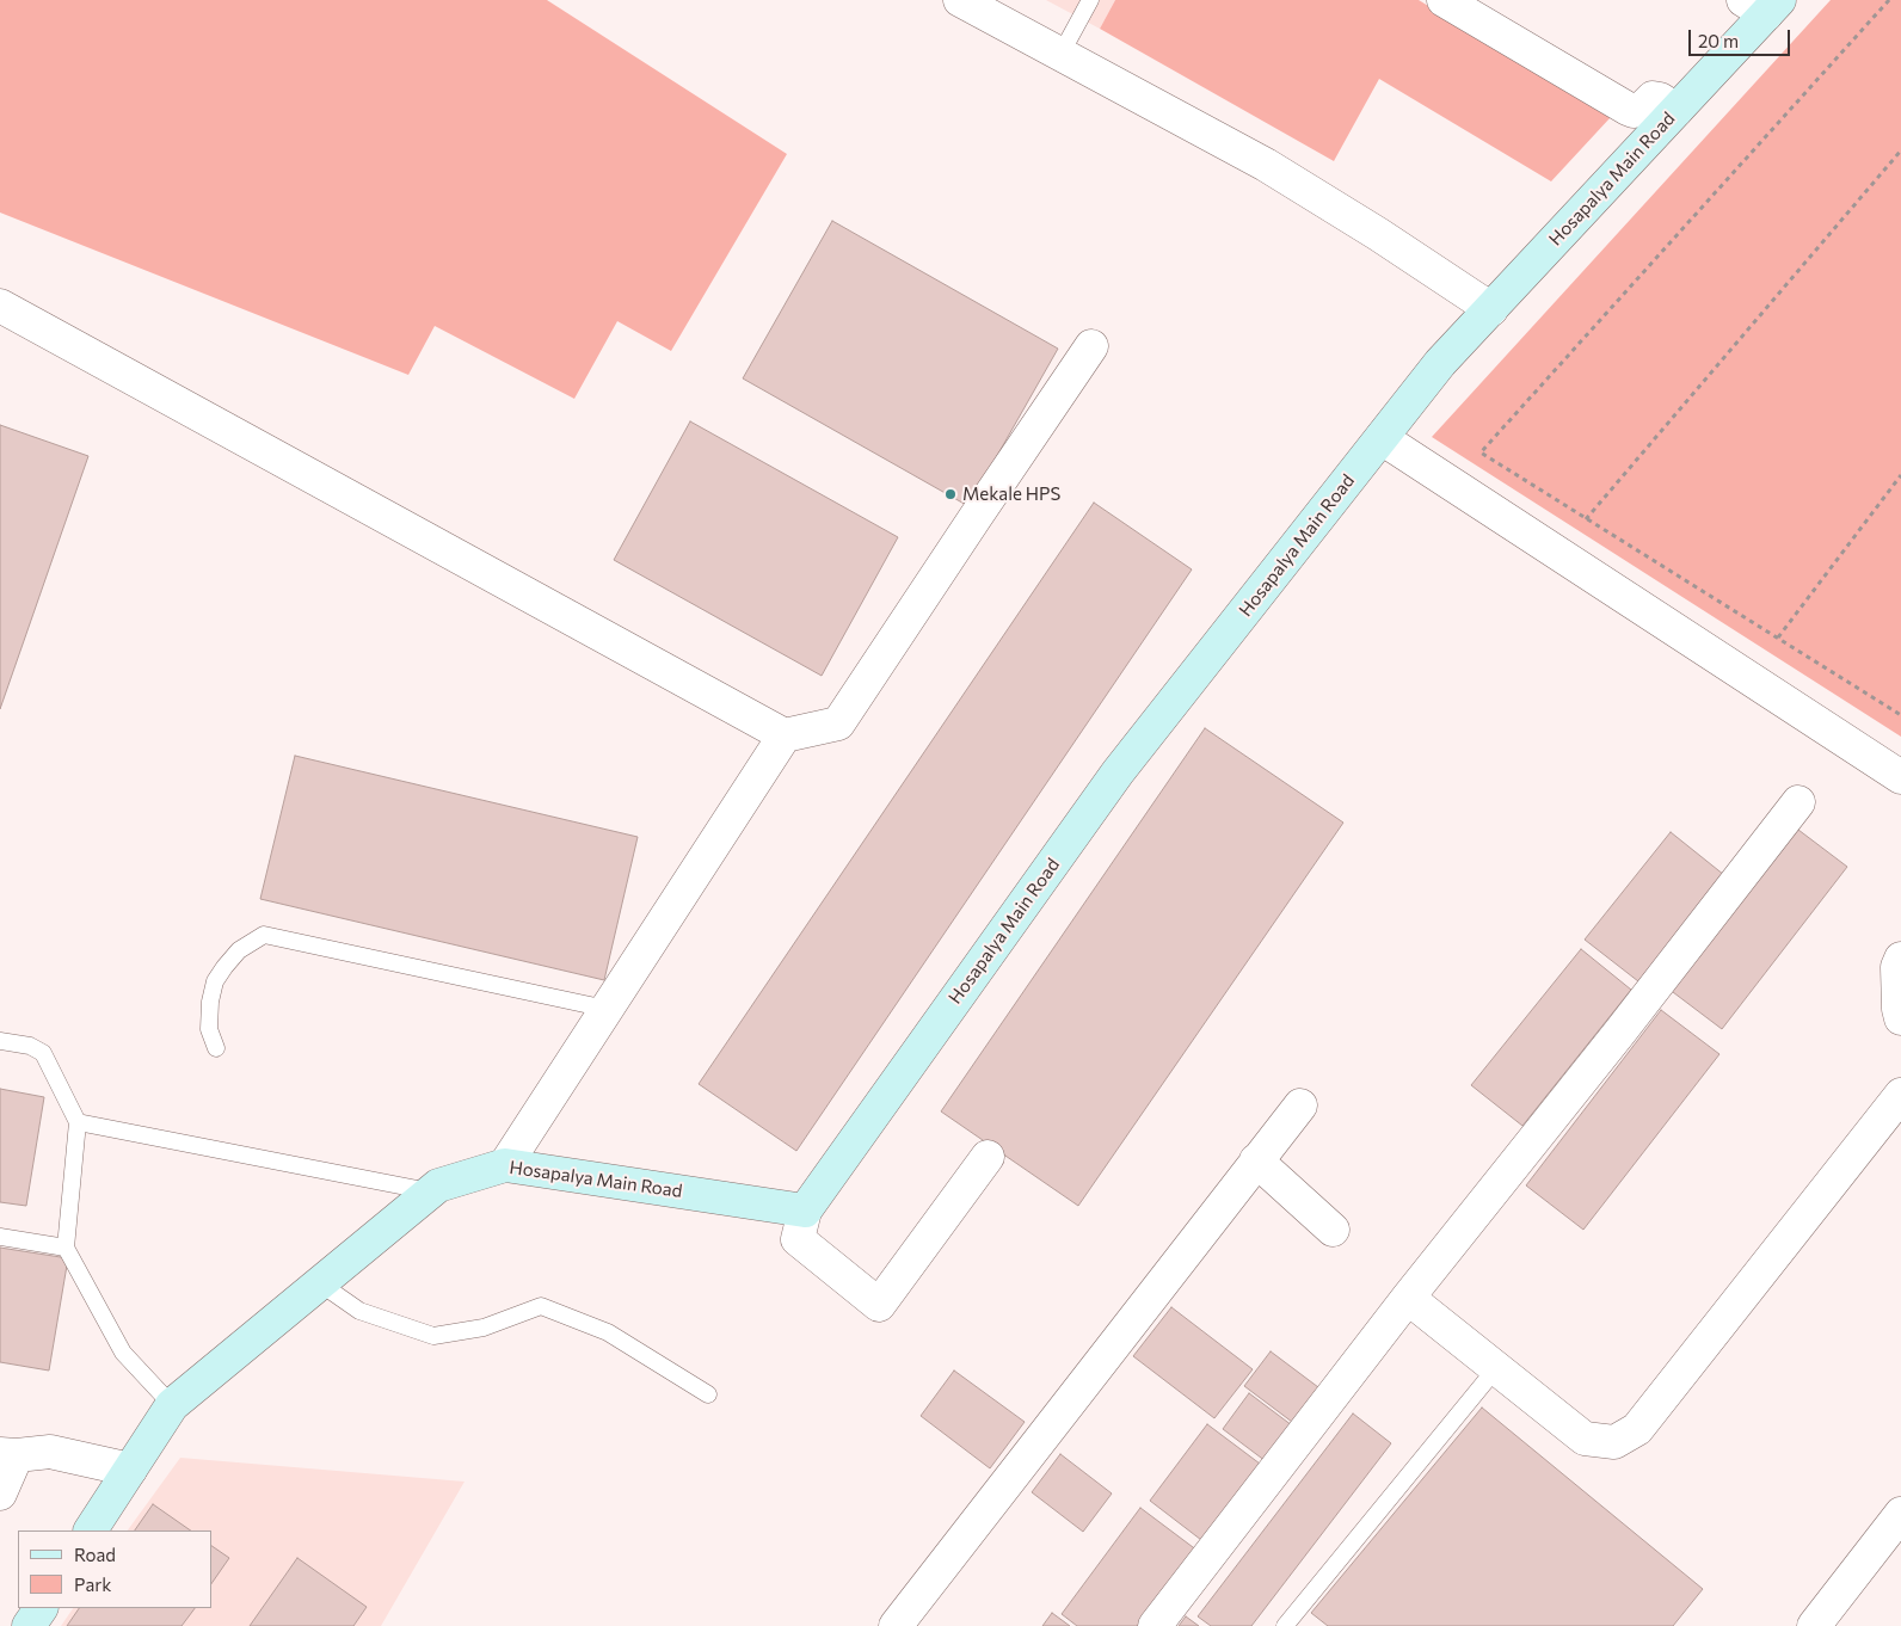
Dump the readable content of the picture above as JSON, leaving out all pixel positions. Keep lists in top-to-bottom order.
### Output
{
  "streets": {
    "street": ["Hosapalya Main Road"]
  },
  "places": ["Mekale HPS"],
  "legend": ["Road", "Park"],
  "scale_bar": "20 m"
}
